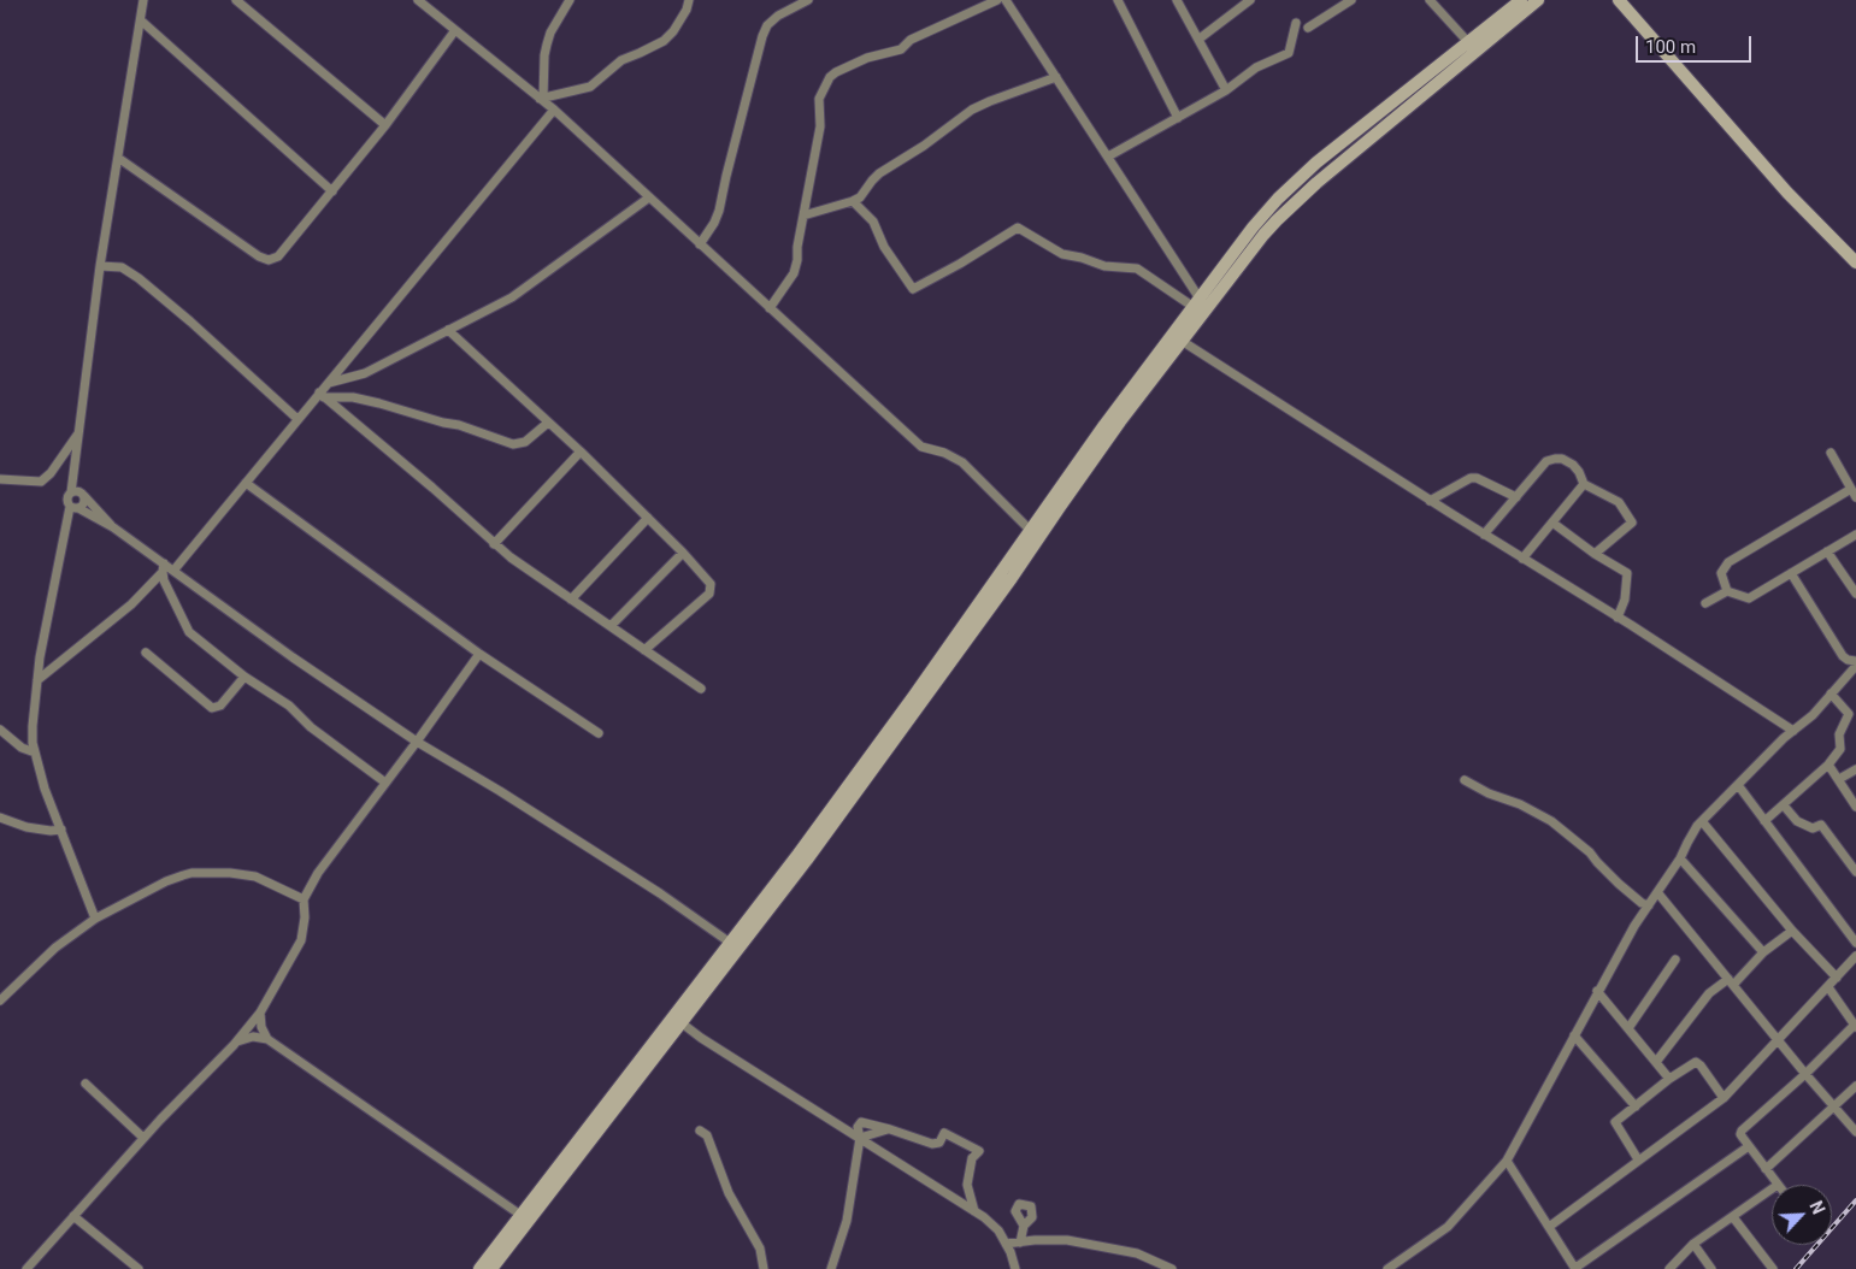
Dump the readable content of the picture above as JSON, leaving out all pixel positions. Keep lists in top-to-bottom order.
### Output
{
  "scale_bar": "100 m",
  "north": "top right"
}
